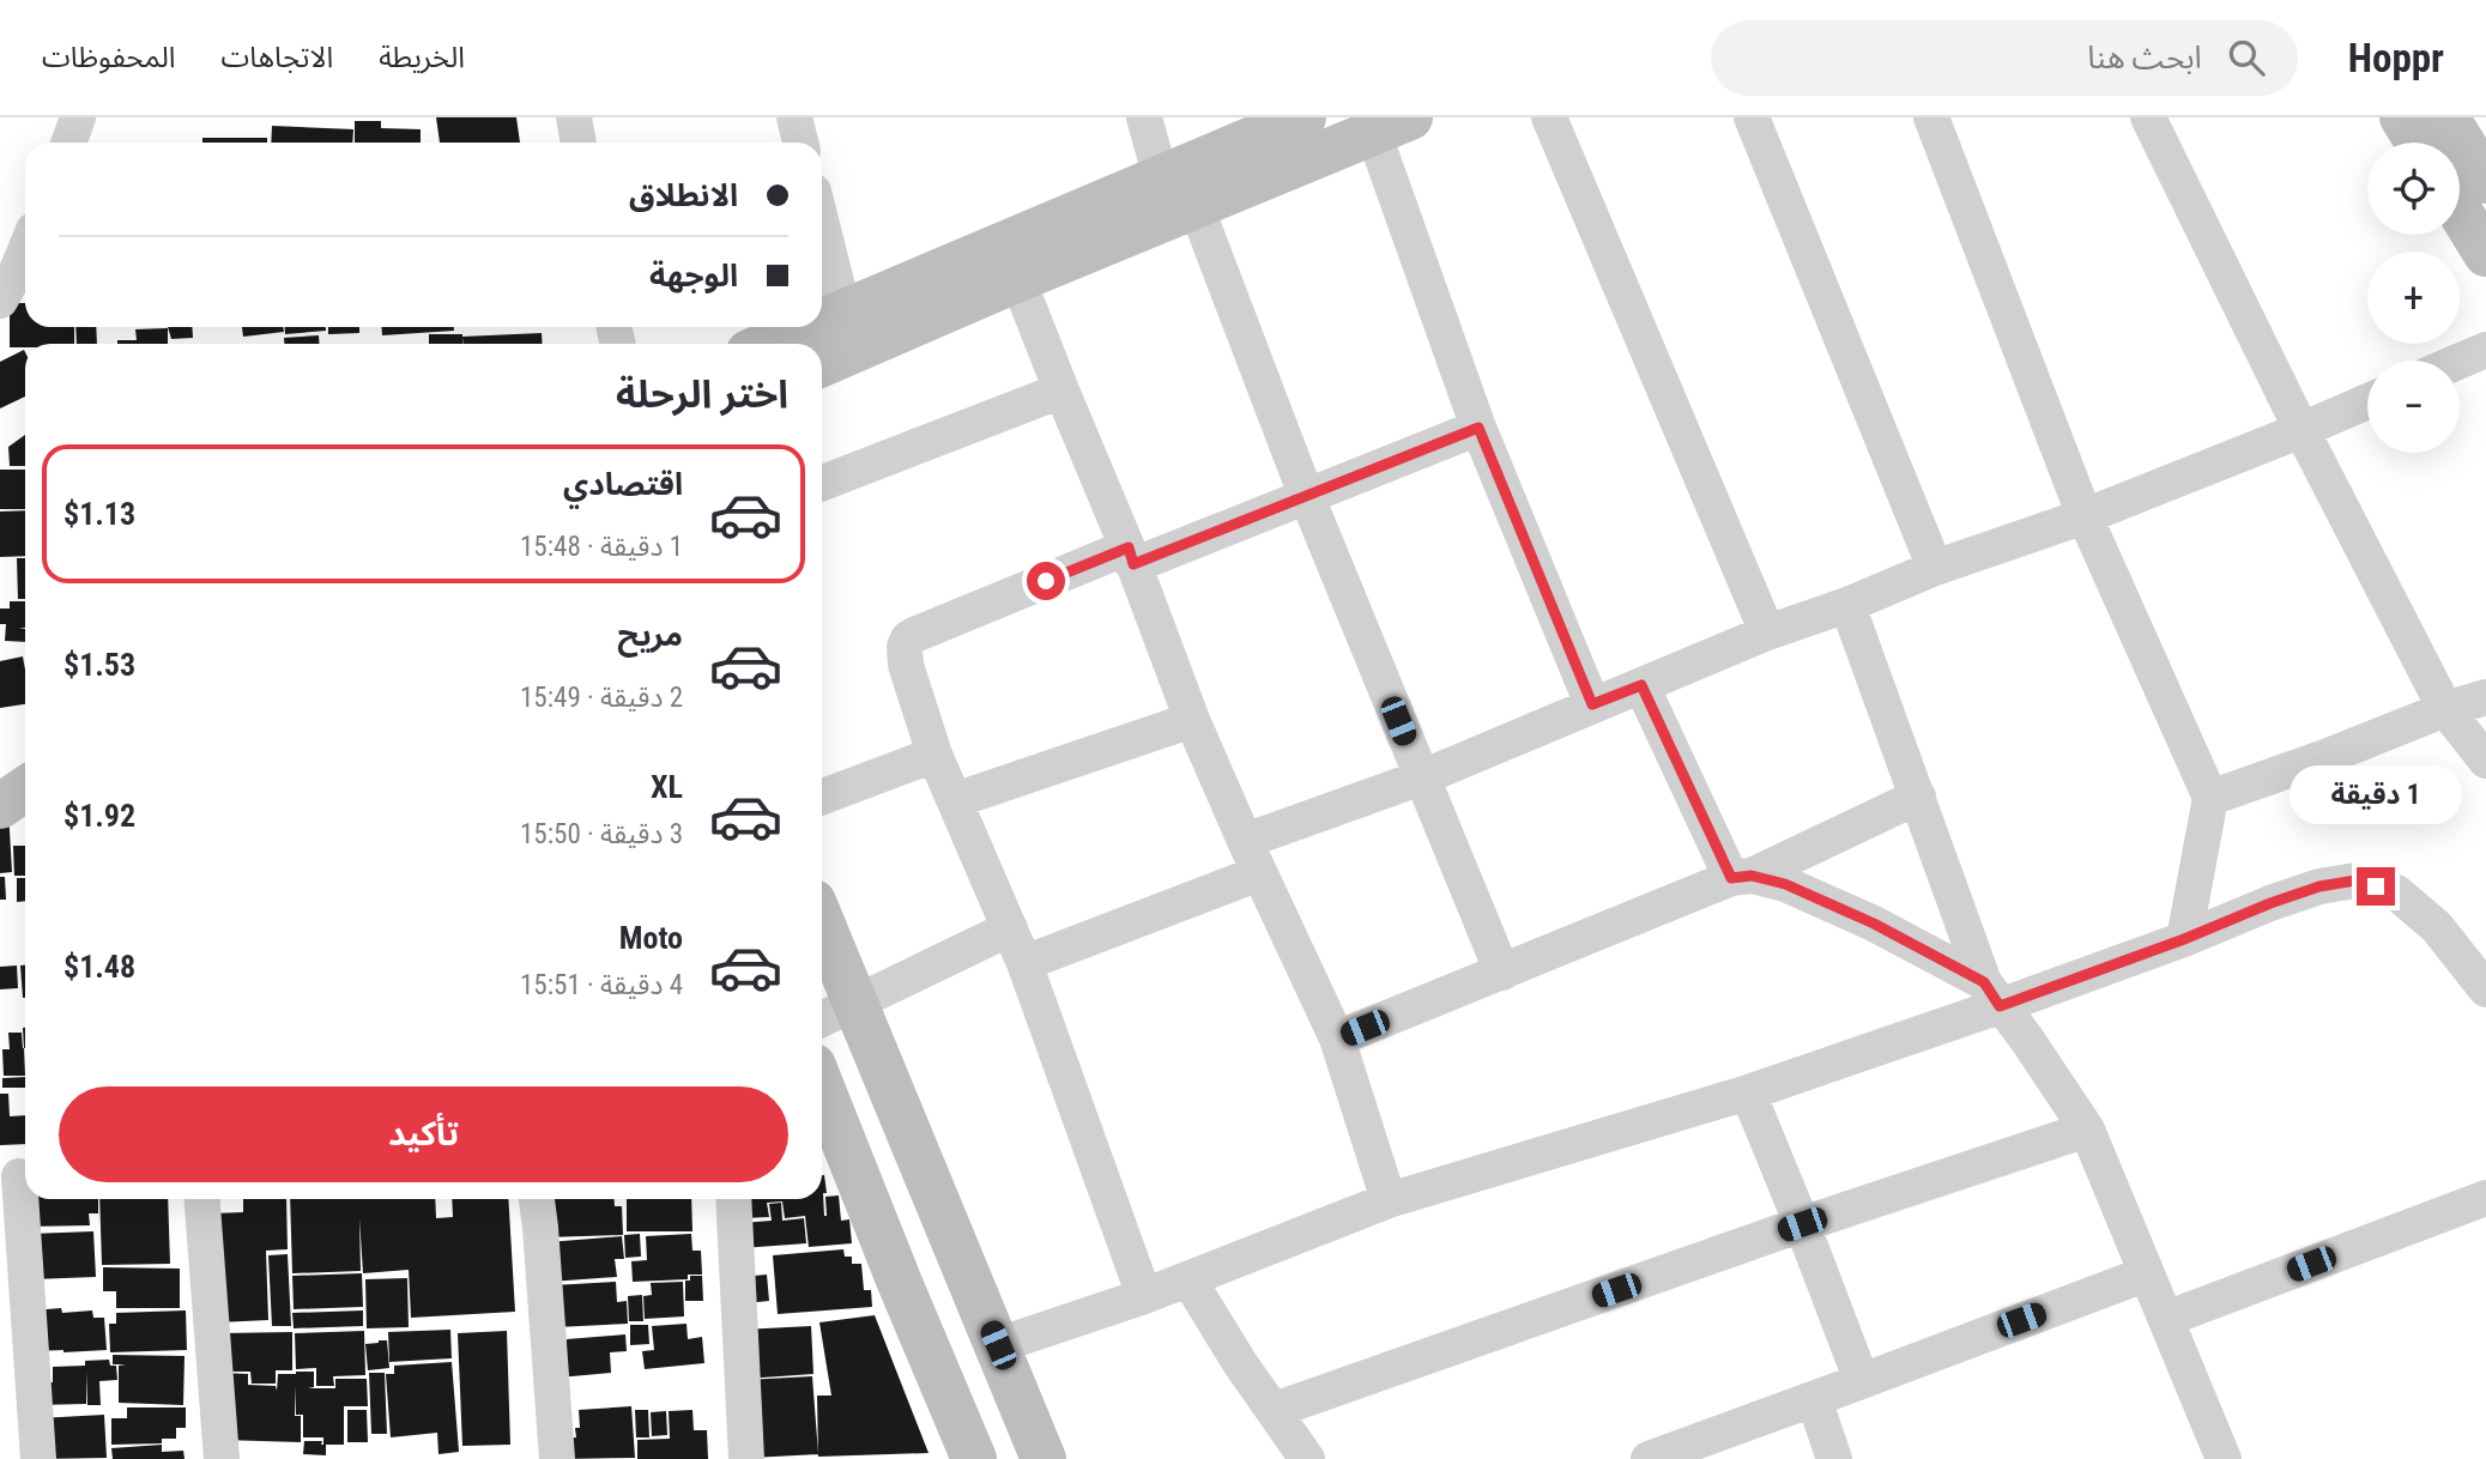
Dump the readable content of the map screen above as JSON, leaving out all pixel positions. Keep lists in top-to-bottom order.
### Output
{
  "page": {
    "header": "Hoppr",
    "search": "ابحث هنا",
    "nav": ["الخريطة", "الاتجاهات", "المحفوظات"],
    "map_buttons": ["+", "−"],
    "banner": ["الانطلاق", "الوجهة"],
    "heading": "اختر الرحلة",
    "list": [
      {
        "name": "اقتصادي",
        "note": "1 دقيقة · 15:48",
        "value": "$1.13"
      },
      {
        "name": "مريح",
        "note": "2 دقيقة · 15:49",
        "value": "$1.53"
      },
      {
        "name": "XL",
        "note": "3 دقيقة · 15:50",
        "value": "$1.92"
      },
      {
        "name": "Moto",
        "note": "4 دقيقة · 15:51",
        "value": "$1.48"
      }
    ],
    "bubble": "1 دقيقة",
    "buttons": "تأكيد"
  }
}
